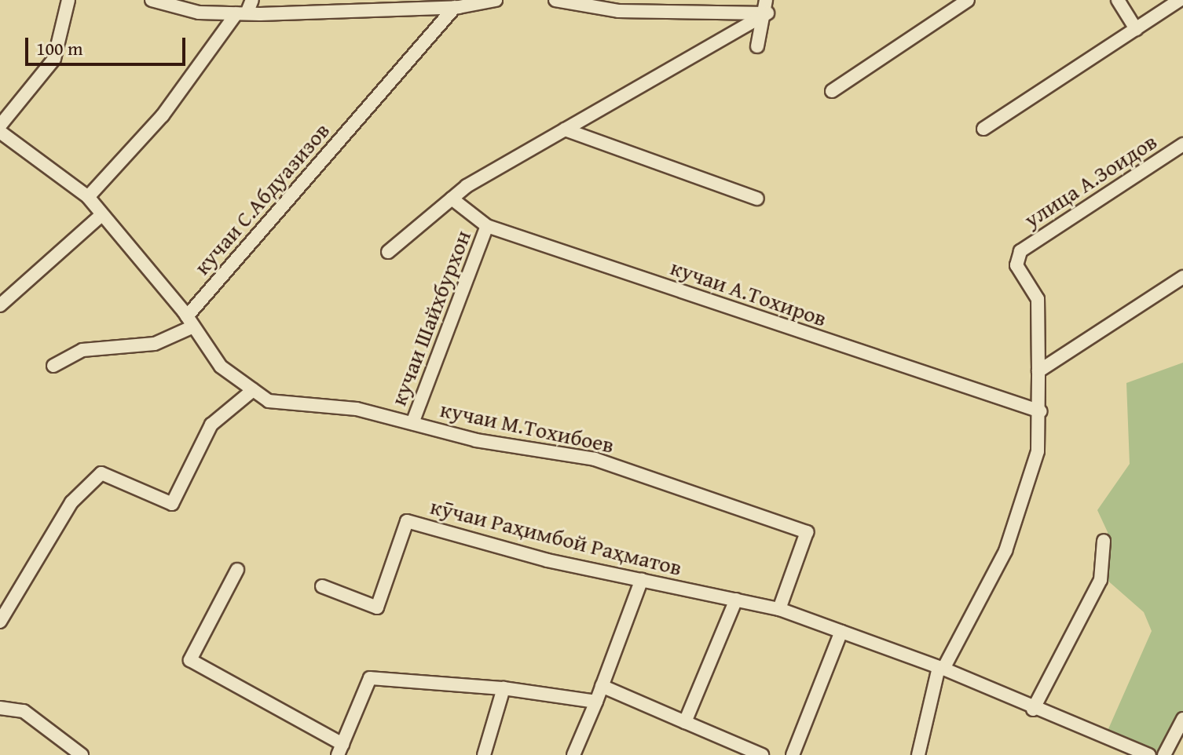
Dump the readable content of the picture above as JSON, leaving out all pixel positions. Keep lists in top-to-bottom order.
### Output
{
  "streets": {
    "street": [
      "улица А.Зоидов",
      "кучаи С.Абдуазизов",
      "кучаи А.Тохиров",
      "кучаи Шайхбурхон",
      "кучаи М.Тохибоев",
      "кӯчаи Раҳимбой Раҳматов"
    ]
  },
  "crossings": [
    ["кучаи С.Абдуазизов", "кучаи М.Тохибоев"],
    ["кучаи А.Тохиров", "кучаи Шайхбурхон"],
    ["кучаи Шайхбурхон", "кучаи М.Тохибоев"],
    ["кучаи М.Тохибоев", "кӯчаи Раҳимбой Раҳматов"]
  ],
  "scale_bar": "100 m"
}
